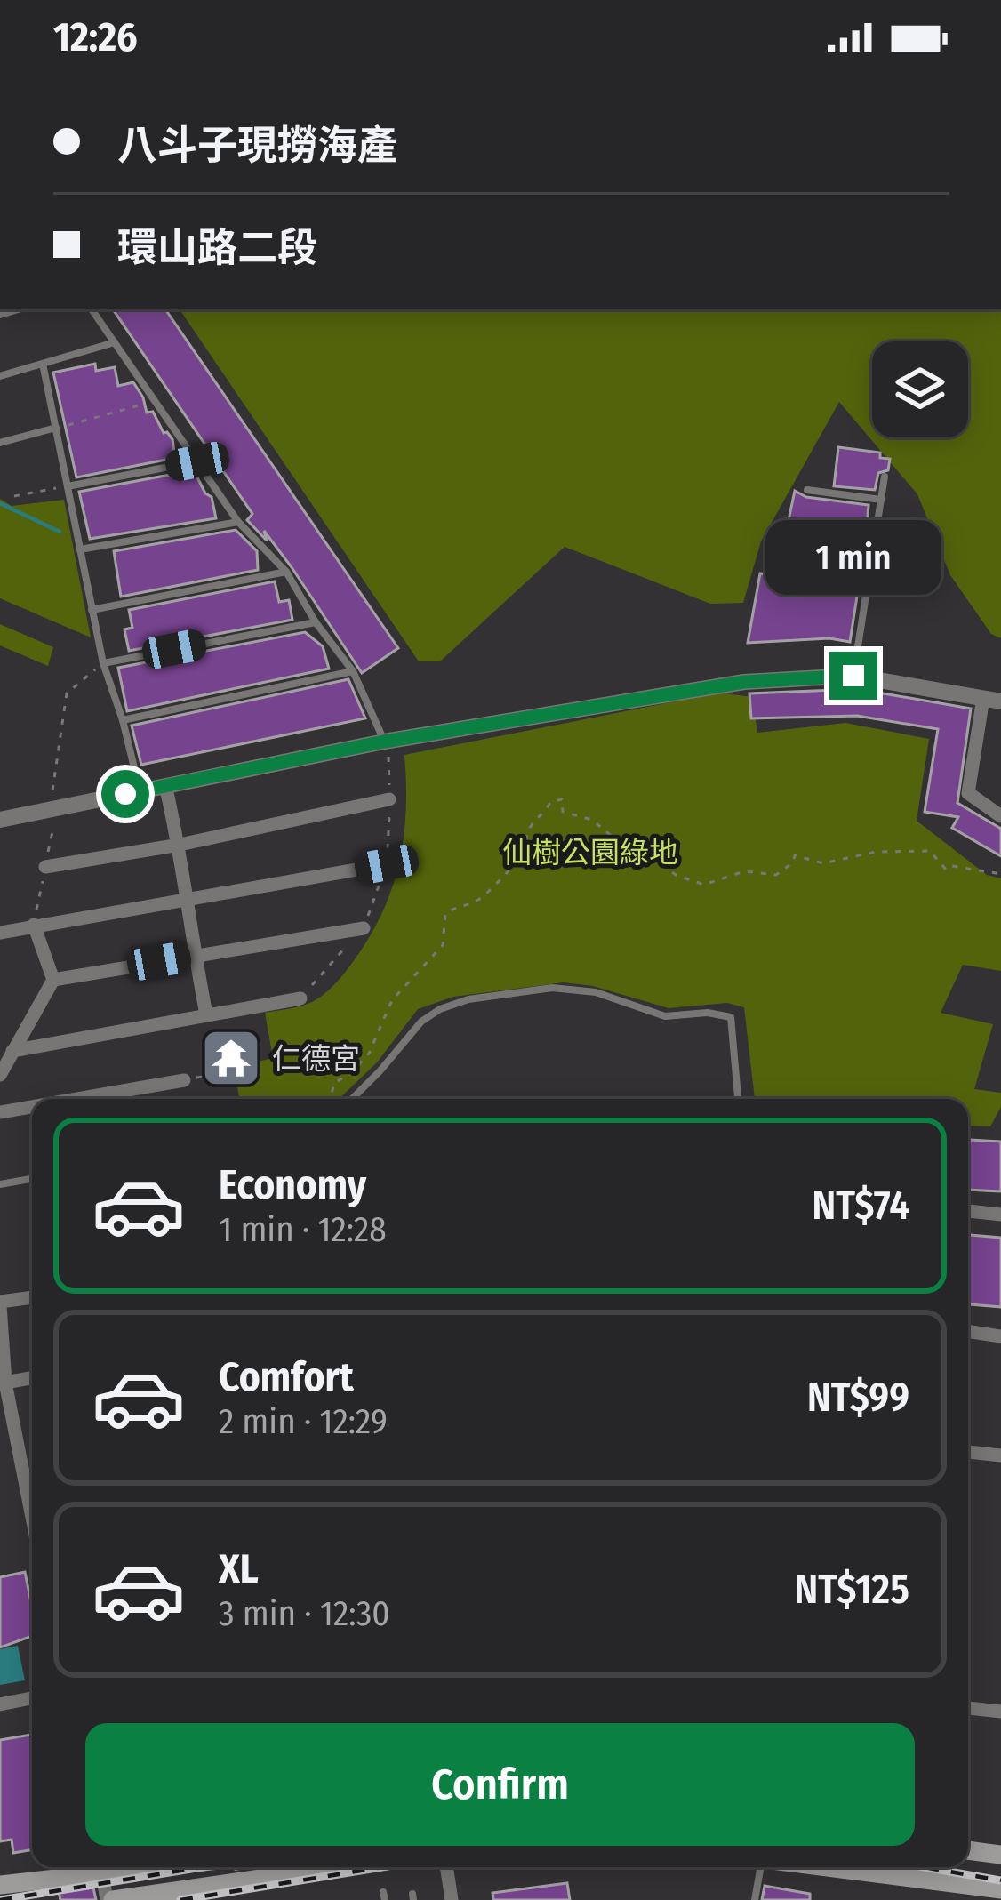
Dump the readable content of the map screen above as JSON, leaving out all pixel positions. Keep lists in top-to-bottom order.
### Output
{
  "parks": ["仙樹公園綠地"],
  "places": {
    "temple": ["仁德宮"]
  },
  "page": {
    "status": "12:26",
    "banner": ["八斗子現撈海產", "環山路二段"],
    "bubble": "1 min",
    "list": [
      {
        "name": "Economy",
        "note": "1 min · 12:28",
        "value": "NT$74"
      },
      {
        "name": "Comfort",
        "note": "2 min · 12:29",
        "value": "NT$99"
      },
      {
        "name": "XL",
        "note": "3 min · 12:30",
        "value": "NT$125"
      }
    ],
    "buttons": "Confirm"
  }
}
